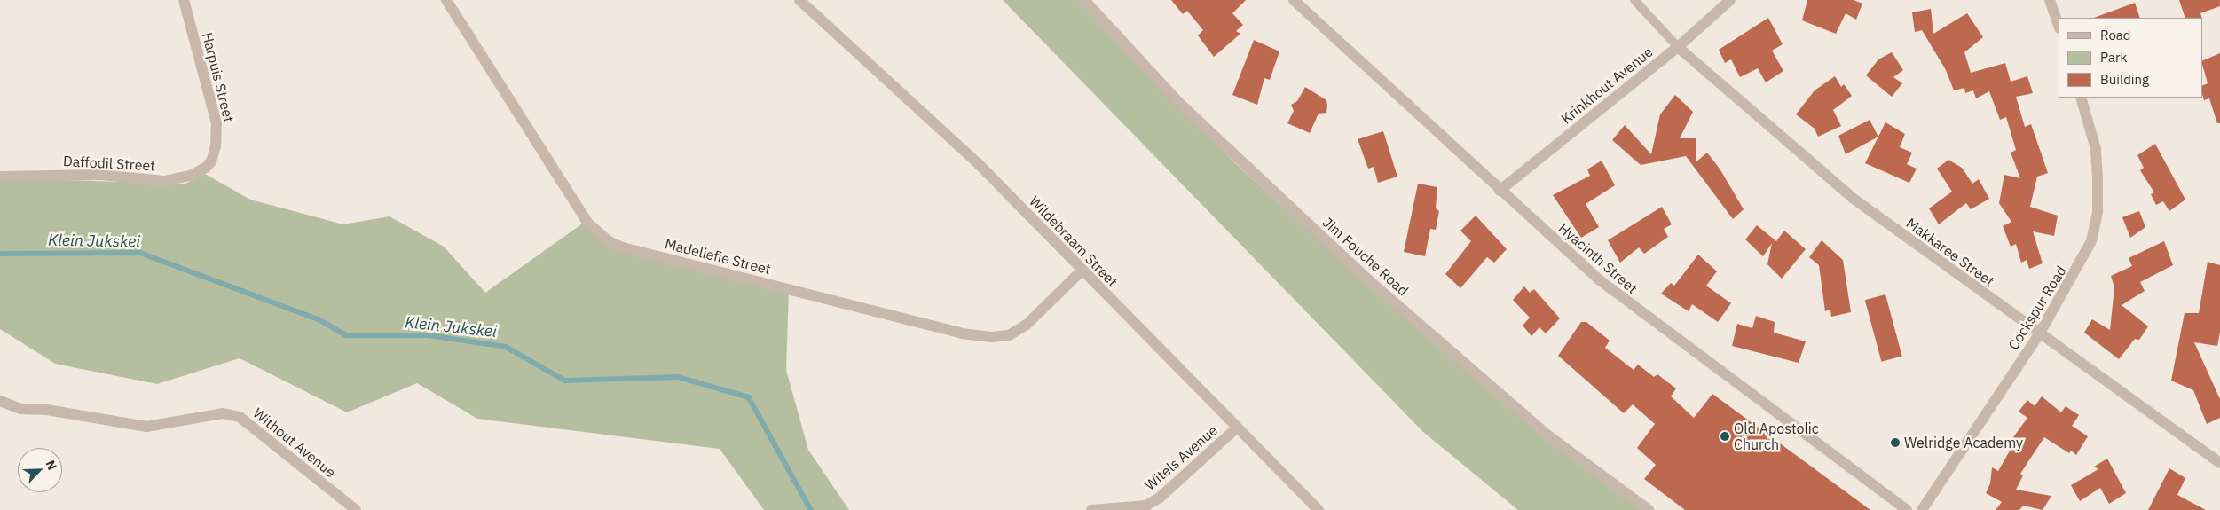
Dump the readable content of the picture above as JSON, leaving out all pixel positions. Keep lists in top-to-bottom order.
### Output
{
  "streets": {
    "street": [
      "Harpuis Street",
      "Krinkhout Avenue",
      "Daffodil Street",
      "Wildebraam Street",
      "Makkaree Street",
      "Madeliefie Street",
      "Jim Fouche Road",
      "Hyacinth Street",
      "Cockspur Road",
      "Without Avenue",
      "Witels Avenue"
    ]
  },
  "crossings": [
    ["Harpuis Street", "Daffodil Street"],
    ["Krinkhout Avenue", "Makkaree Street"],
    ["Krinkhout Avenue", "Hyacinth Street"],
    ["Wildebraam Street", "Madeliefie Street"],
    ["Wildebraam Street", "Witels Avenue"],
    ["Makkaree Street", "Cockspur Road"]
  ],
  "water": ["Klein Jukskei"],
  "places": ["Old Apostolic Church", "Welridge Academy"],
  "legend": ["Road", "Park", "Building"],
  "north": "top right"
}
